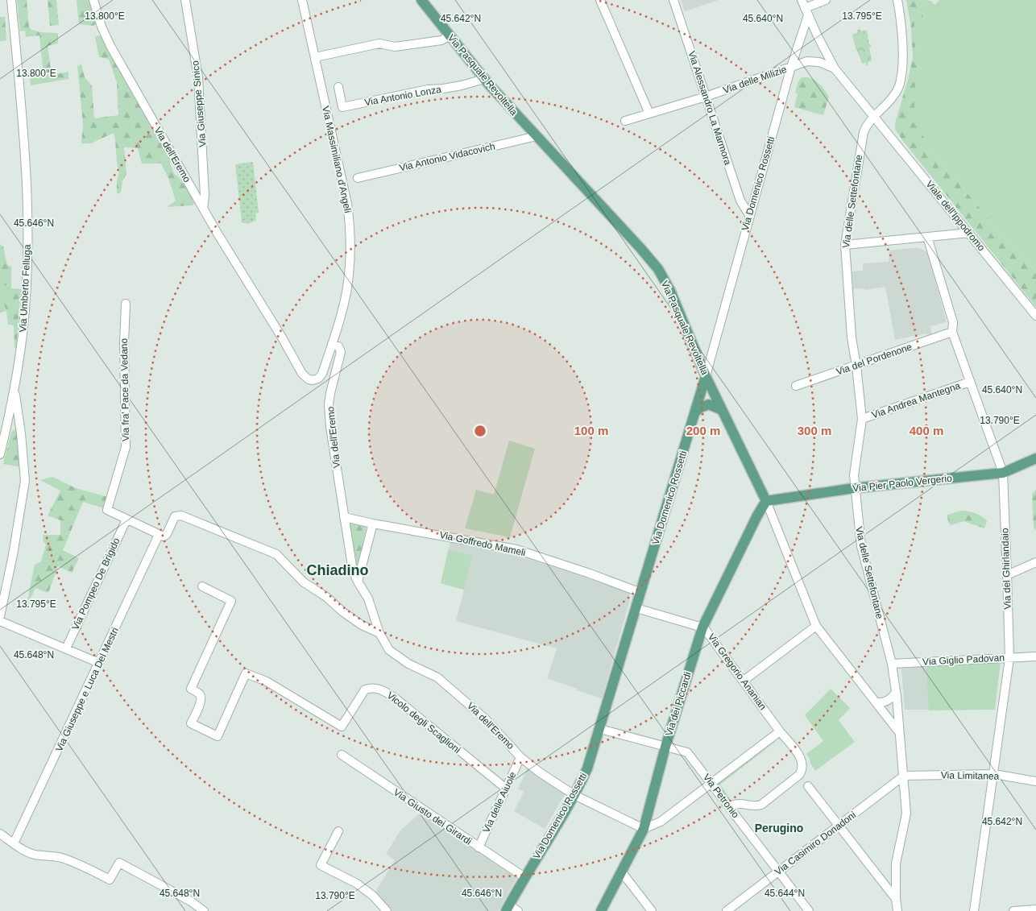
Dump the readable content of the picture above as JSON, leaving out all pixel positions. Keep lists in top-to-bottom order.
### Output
{
  "streets": {
    "main road": [
      "Via Pasquale Revoltella",
      "Via Domenico Rossetti",
      "Via Pier Paolo Vergerio",
      "Via dei Piccardi"
    ],
    "street": [
      "Via delle Milizie",
      "Via Antonio Lonza",
      "Via Giuseppe Sinico",
      "Via Alessandro La Marmora",
      "Via dell'Eremo",
      "Via Antonio Vidacovich",
      "Via Massimiliano d'Angeli",
      "Via delle Settefontane",
      "Viale dell'Ippodromo",
      "Via Umberto Felluga",
      "Via del Pordenone",
      "Via fra' Pace da Vedano",
      "Via Andrea Mantegna",
      "Via Goffredo Mameli",
      "Via del Ghirlandaio",
      "Via Pompeo De Brigido",
      "Via Giglio Padovan",
      "Via Gregorio Ananian",
      "Via Giuseppe e Luca Del Mestri",
      "Vicolo degli Scaglioni",
      "Via Limitanea",
      "Via Petronio",
      "Via delle Aiuole",
      "Via Giusto dei Girardi",
      "Via Casimiro Donadoni"
    ]
  },
  "crossings": [
    ["Via Pasquale Revoltella", "Via Antonio Lonza"],
    ["Via Pasquale Revoltella", "Via Antonio Vidacovich"],
    ["Via Pasquale Revoltella", "Via Domenico Rossetti"],
    ["Via Pasquale Revoltella", "Via delle Settefontane"],
    ["Via Pasquale Revoltella", "Via Pier Paolo Vergerio"],
    ["Via Pasquale Revoltella", "Via dei Piccardi"],
    ["Via delle Milizie", "Via Alessandro La Marmora"],
    ["Via delle Milizie", "Via Domenico Rossetti"],
    ["Via delle Milizie", "Viale dell'Ippodromo"],
    ["Via Giuseppe Sinico", "Via dell'Eremo"],
    ["Via Alessandro La Marmora", "Via Domenico Rossetti"],
    ["Via dell'Eremo", "Via Massimiliano d'Angeli"],
    ["Via dell'Eremo", "Via Domenico Rossetti"],
    ["Via dell'Eremo", "Via Goffredo Mameli"],
    ["Via dell'Eremo", "Via dei Piccardi"],
    ["Via dell'Eremo", "Via delle Aiuole"],
    ["Via Domenico Rossetti", "Viale dell'Ippodromo"],
    ["Via Domenico Rossetti", "Via Goffredo Mameli"],
    ["Via Domenico Rossetti", "Via Gregorio Ananian"],
    ["Via Domenico Rossetti", "Via Petronio"],
    ["Via Domenico Rossetti", "Via Giusto dei Girardi"],
    ["Via delle Settefontane", "Viale dell'Ippodromo"],
    ["Via delle Settefontane", "Via del Pordenone"],
    ["Via delle Settefontane", "Via Andrea Mantegna"],
    ["Via delle Settefontane", "Via Pier Paolo Vergerio"],
    ["Via delle Settefontane", "Via Giglio Padovan"],
    ["Via delle Settefontane", "Via Limitanea"],
    ["Via delle Settefontane", "Via Casimiro Donadoni"],
    ["Via del Pordenone", "Via del Ghirlandaio"],
    ["Via fra' Pace da Vedano", "Via Pompeo De Brigido"],
    ["Via fra' Pace da Vedano", "Via Giuseppe e Luca Del Mestri"],
    ["Via Andrea Mantegna", "Via del Ghirlandaio"],
    ["Via Pier Paolo Vergerio", "Via del Ghirlandaio"],
    ["Via Pier Paolo Vergerio", "Via dei Piccardi"],
    ["Via del Ghirlandaio", "Via Giglio Padovan"],
    ["Via del Ghirlandaio", "Via Limitanea"],
    ["Via Gregorio Ananian", "Via dei Piccardi"],
    ["Via Gregorio Ananian", "Via Petronio"],
    ["Via dei Piccardi", "Via Petronio"],
    ["Vicolo degli Scaglioni", "Via delle Aiuole"],
    ["Via Limitanea", "Via Casimiro Donadoni"],
    ["Via Petronio", "Via Casimiro Donadoni"],
    ["Via delle Aiuole", "Via Giusto dei Girardi"]
  ],
  "districts": ["Chiadino", "Perugino"],
  "coordinates": [
    "13.795°E",
    "13.800°E",
    "45.642°N",
    "45.640°N",
    "45.646°N",
    "13.790°E",
    "45.648°N",
    "45.644°N"
  ],
  "rings": [
    "100 m",
    "200 m",
    "300 m",
    "400 m"
  ]
}
